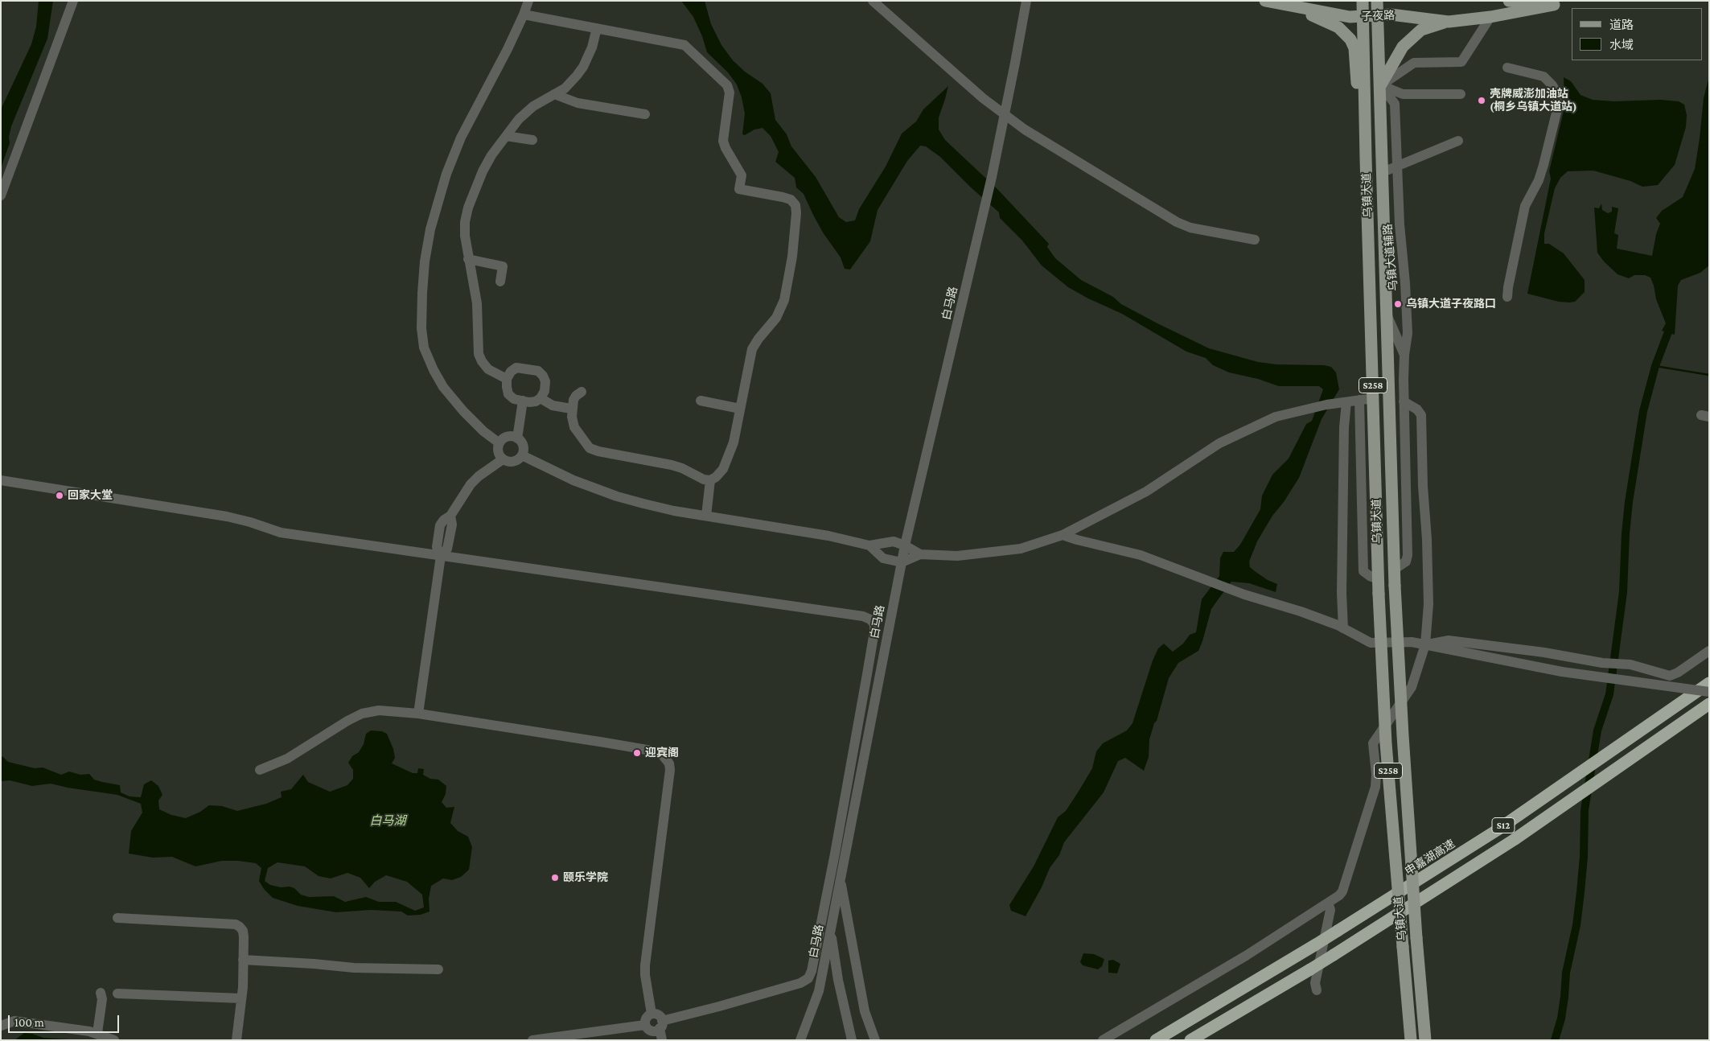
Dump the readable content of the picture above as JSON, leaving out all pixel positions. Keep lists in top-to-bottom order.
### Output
{
  "streets": {
    "highway": ["S12", "申嘉湖高速"],
    "main road": ["子夜路", "乌镇大道", "S258"],
    "street": ["乌镇大道辅路", "白马路"]
  },
  "crossings": [
    ["子夜路", "乌镇大道"],
    ["乌镇大道", "乌镇大道辅路"]
  ],
  "water": ["白马湖"],
  "places": [
    "壳牌威澎加油站 (桐乡乌镇大道站)",
    "乌镇大道子夜路口",
    "回家大堂",
    "迎宾阁",
    "颐乐学院"
  ],
  "legend": ["道路", "水域"],
  "scale_bar": "100 m"
}
